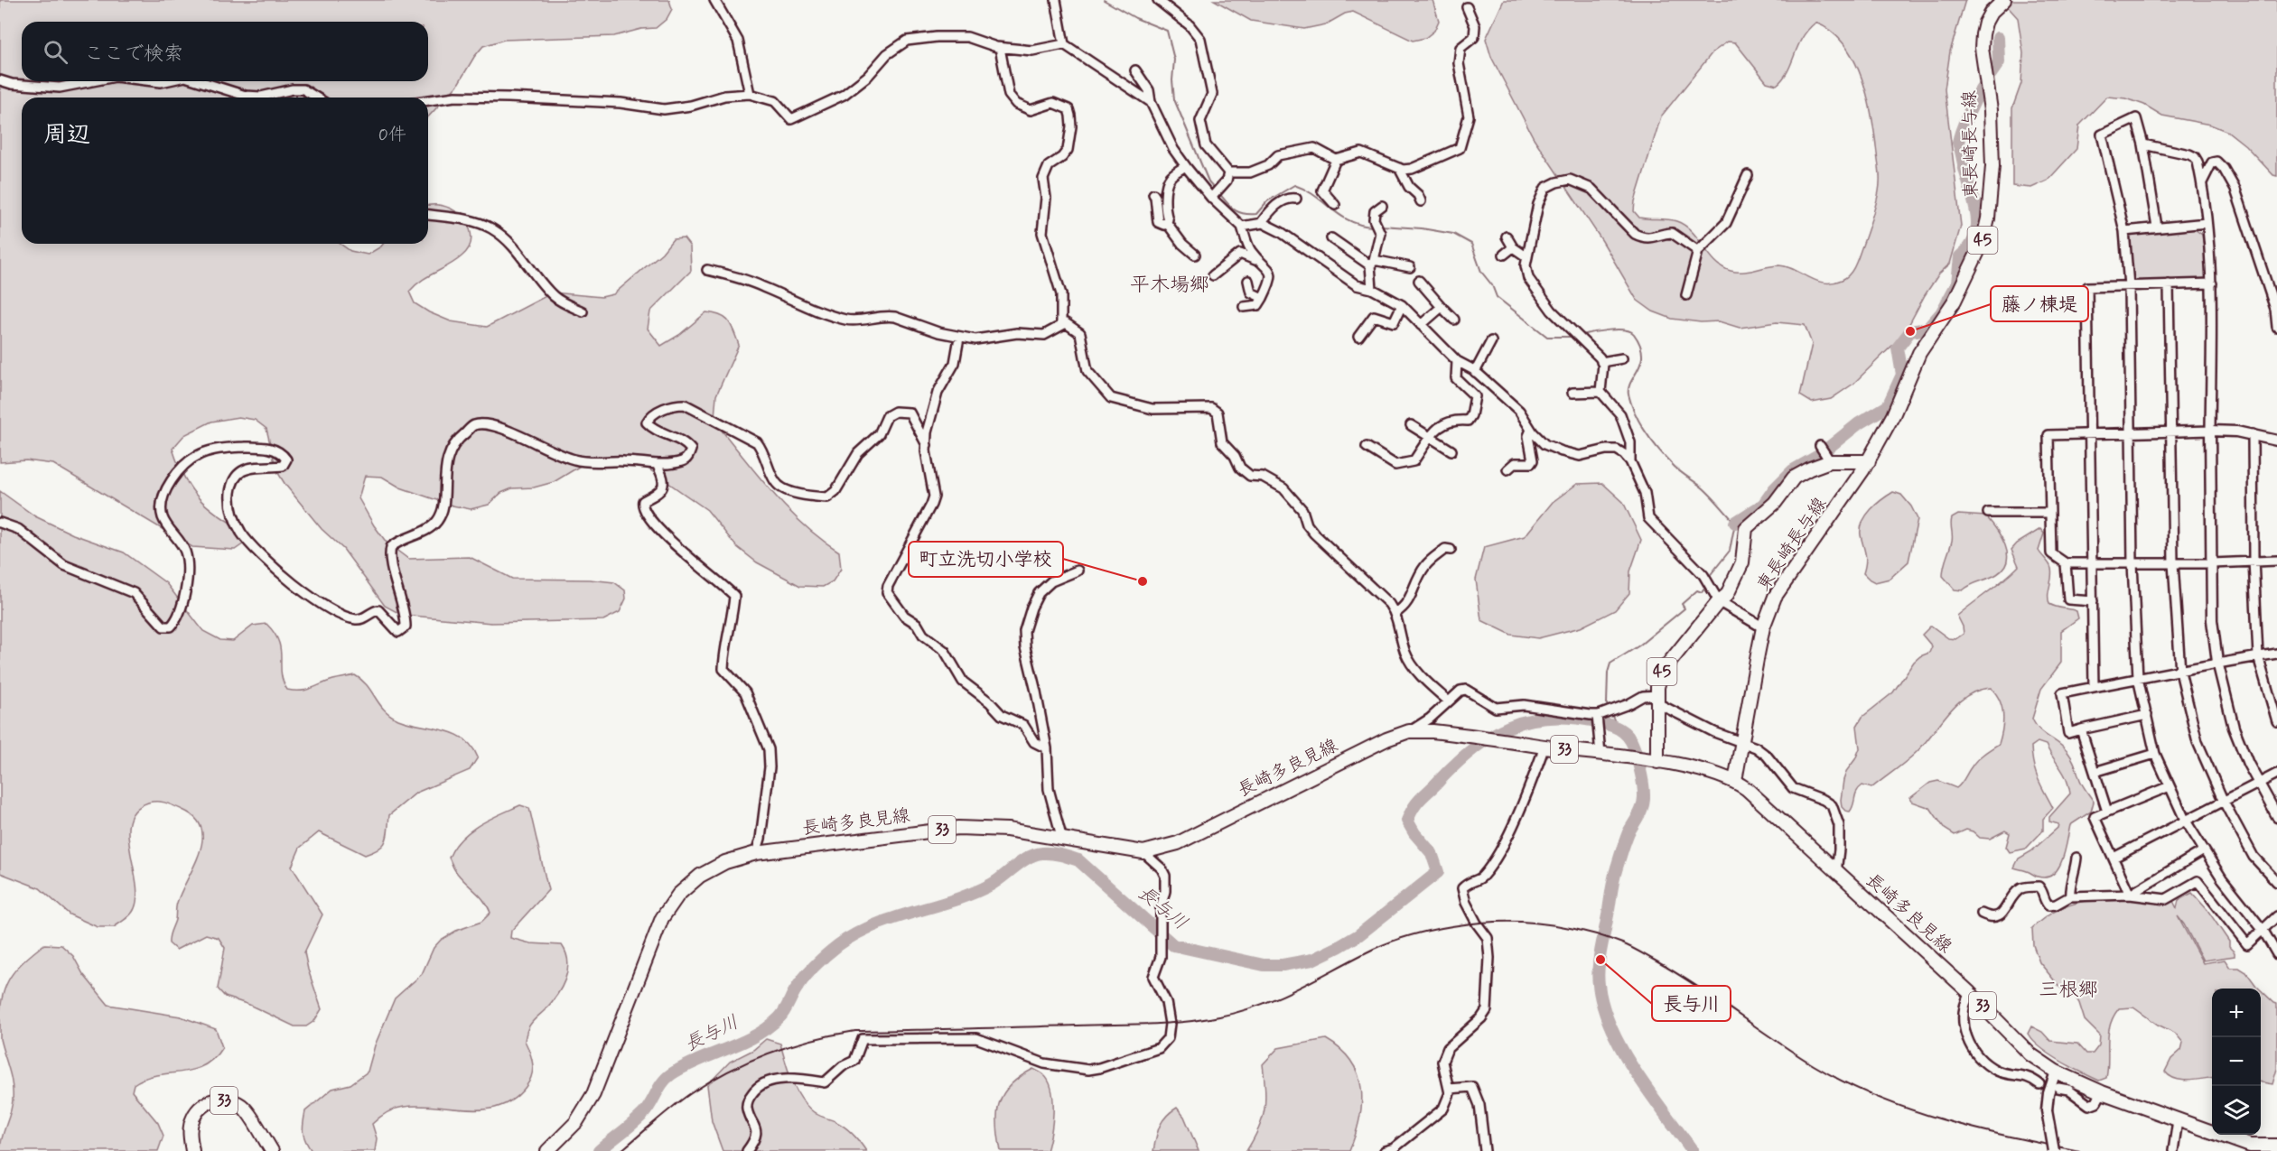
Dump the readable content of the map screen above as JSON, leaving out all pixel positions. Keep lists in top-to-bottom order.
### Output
{
  "streets": {
    "main road": [
      "東長崎長与線",
      "45",
      "33",
      "長崎多良見線"
    ]
  },
  "crossings": [
    ["東長崎長与線", "長崎多良見線"]
  ],
  "districts": ["平木場郷", "三根郷"],
  "water": ["長与川"],
  "places": ["藤ノ棟堤", "町立洗切小学校", "長与川"],
  "page": {
    "search": "ここで検索",
    "heading": ["周辺", "0件"],
    "map_buttons": ["+", "−"]
  }
}
